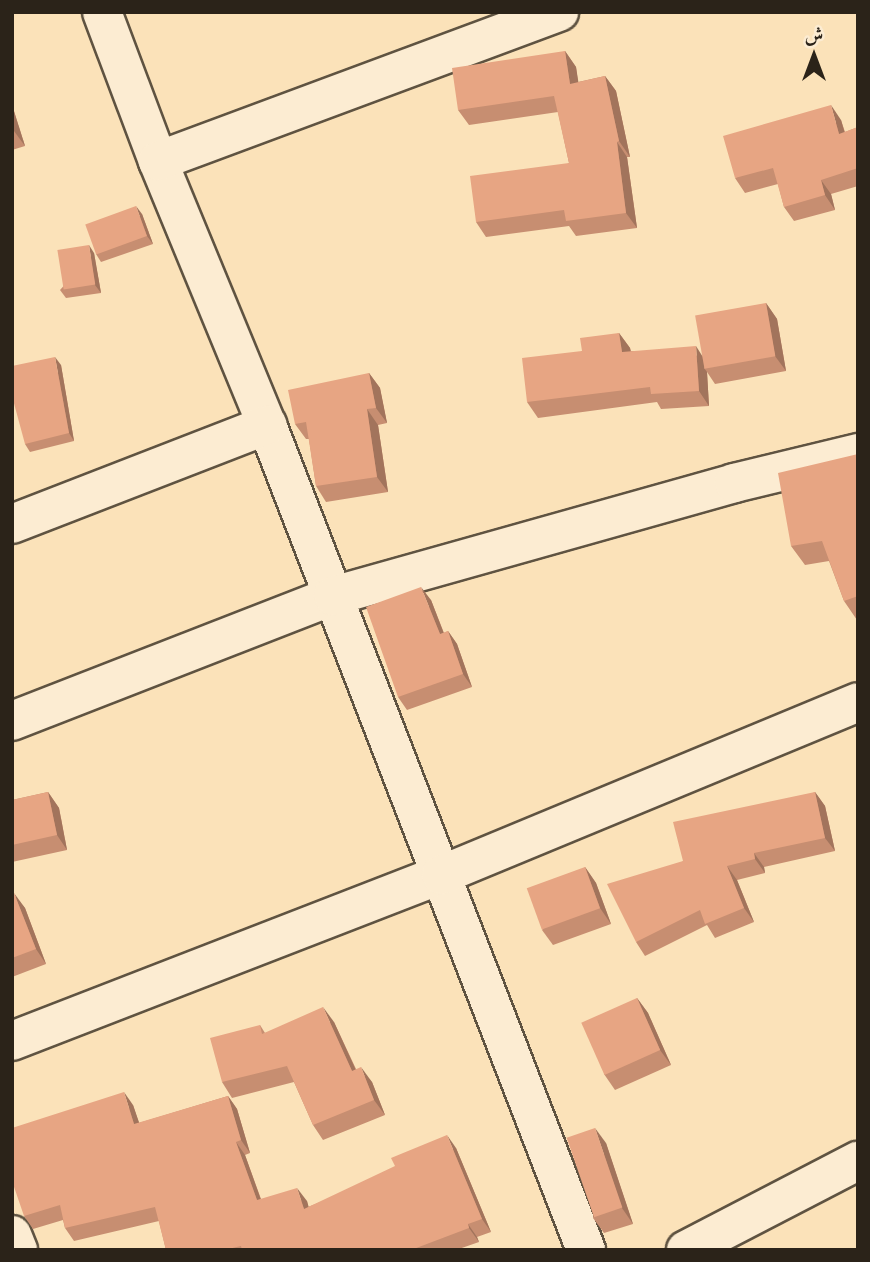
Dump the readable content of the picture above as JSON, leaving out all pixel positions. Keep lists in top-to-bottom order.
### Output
{
  "north": "top"
}
